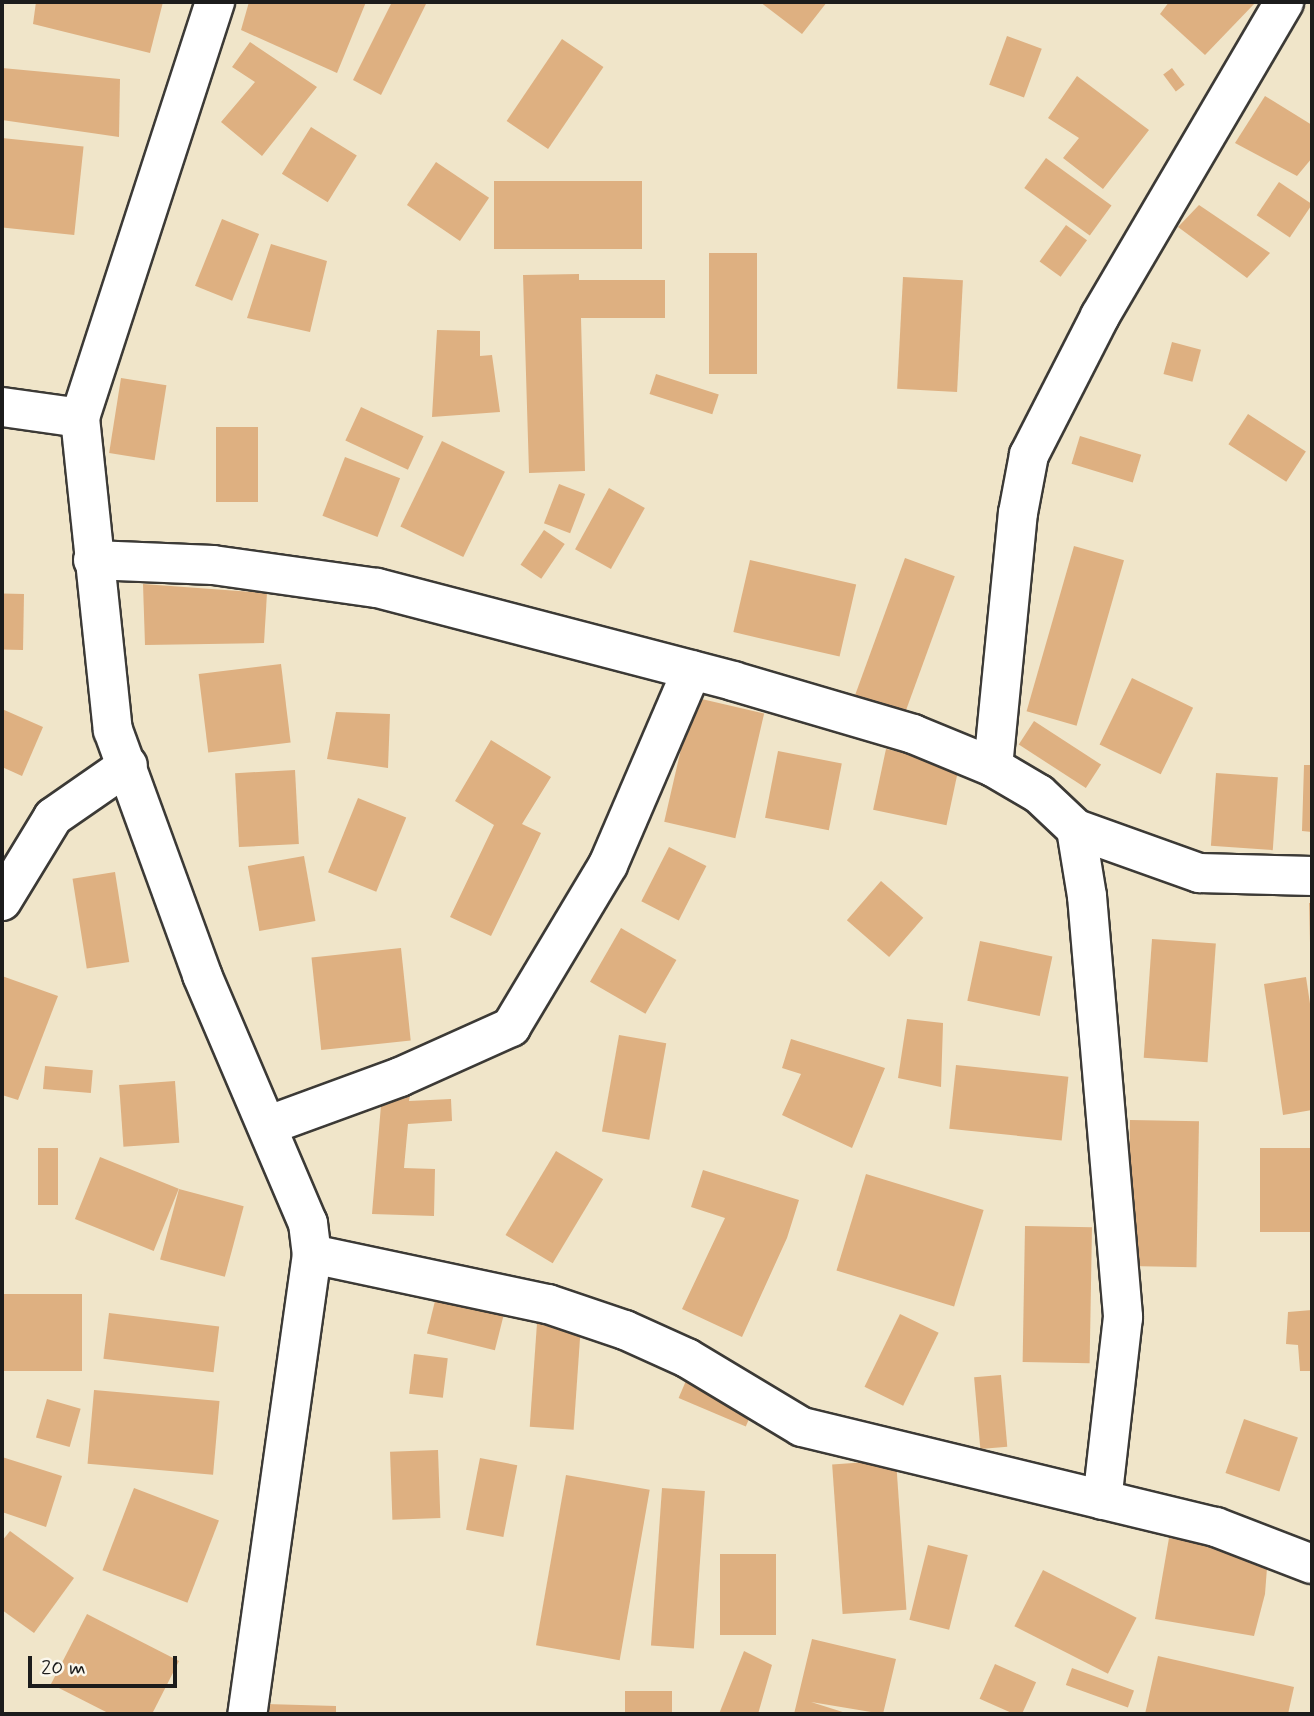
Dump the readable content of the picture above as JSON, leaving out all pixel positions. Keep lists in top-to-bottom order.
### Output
{
  "scale_bar": "20 m"
}
